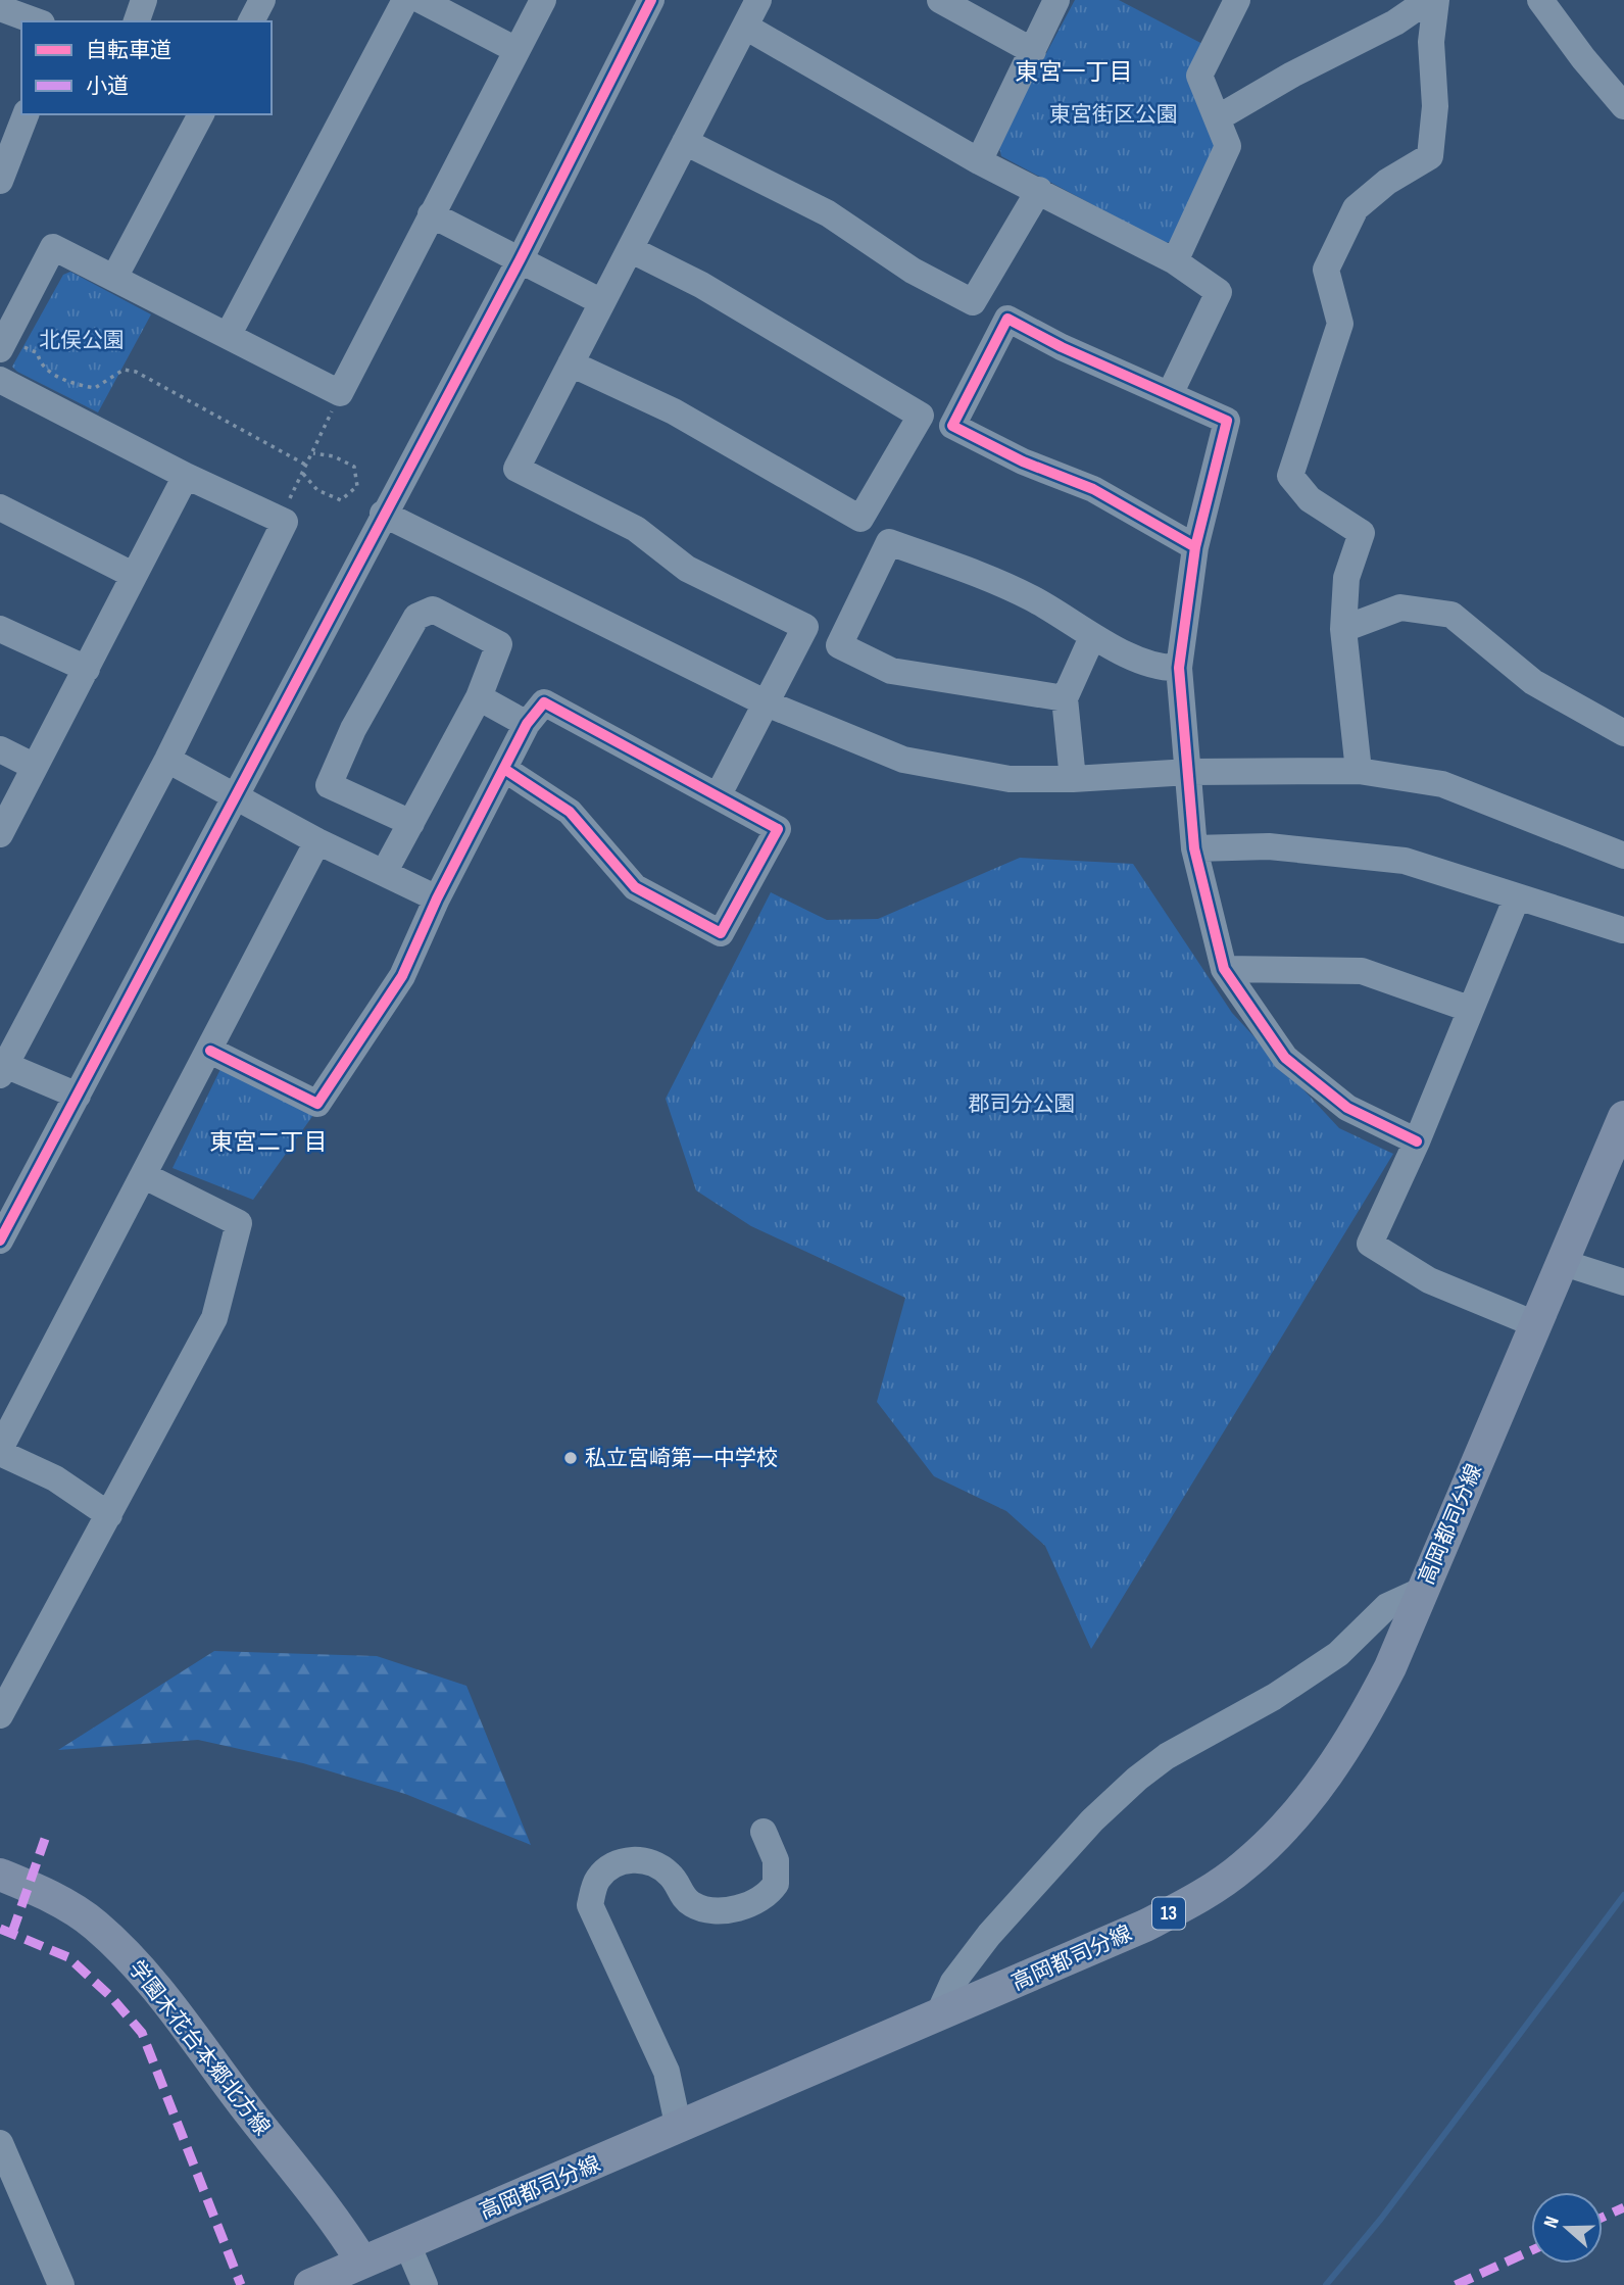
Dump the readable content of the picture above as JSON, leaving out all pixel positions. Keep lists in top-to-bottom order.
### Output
{
  "streets": {
    "main road": ["高岡都司分線", "13", "学園木花台本郷北方線"]
  },
  "crossings": [
    ["高岡都司分線", "学園木花台本郷北方線"]
  ],
  "districts": ["東宮一丁目", "東宮二丁目"],
  "parks": ["東宮街区公園", "北俣公園", "郡司分公園"],
  "places": ["私立宮崎第一中学校"],
  "legend": ["自転車道", "小道"],
  "north": "left"
}
